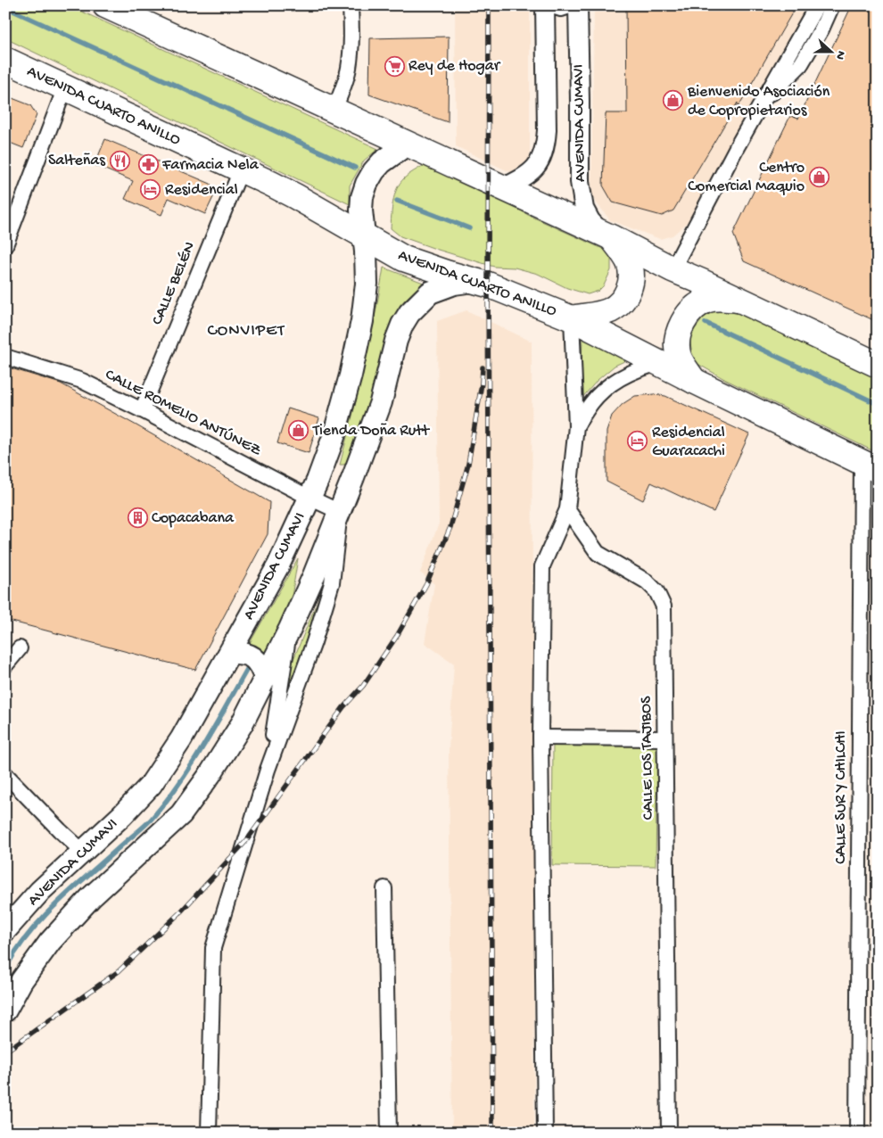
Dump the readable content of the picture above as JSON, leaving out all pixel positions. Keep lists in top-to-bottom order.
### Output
{
  "streets": {
    "highway": ["AVENIDA CUARTO ANILLO"],
    "main road": ["AVENIDA CUMAVI"],
    "street": [
      "CALLE BELÉN",
      "CALLE ROMELIO ANTÚNEZ",
      "CALLE LOS TAJIBOS",
      "CALLE SUR Y CHILCHI"
    ]
  },
  "crossings": [
    ["AVENIDA CUARTO ANILLO", "AVENIDA CUMAVI"],
    ["AVENIDA CUARTO ANILLO", "CALLE BELÉN"],
    ["AVENIDA CUARTO ANILLO", "CALLE SUR Y CHILCHI"],
    ["AVENIDA CUMAVI", "CALLE ROMELIO ANTÚNEZ"],
    ["CALLE BELÉN", "CALLE ROMELIO ANTÚNEZ"]
  ],
  "districts": ["CONVIPET"],
  "places": {
    "supermarket": ["Rey de Hogar"],
    "shop": ["Bienvenido Asociación de Copropietarios", "Centro Comercial Maquio", "Tienda Doña Rutt"],
    "restaurant": ["Salteñas"],
    "pharmacy": ["Farmacia Nela"],
    "hotel": ["Residencial", "Residencial Guaracachi"],
    "building": ["Copacabana"]
  },
  "north": "right"
}
